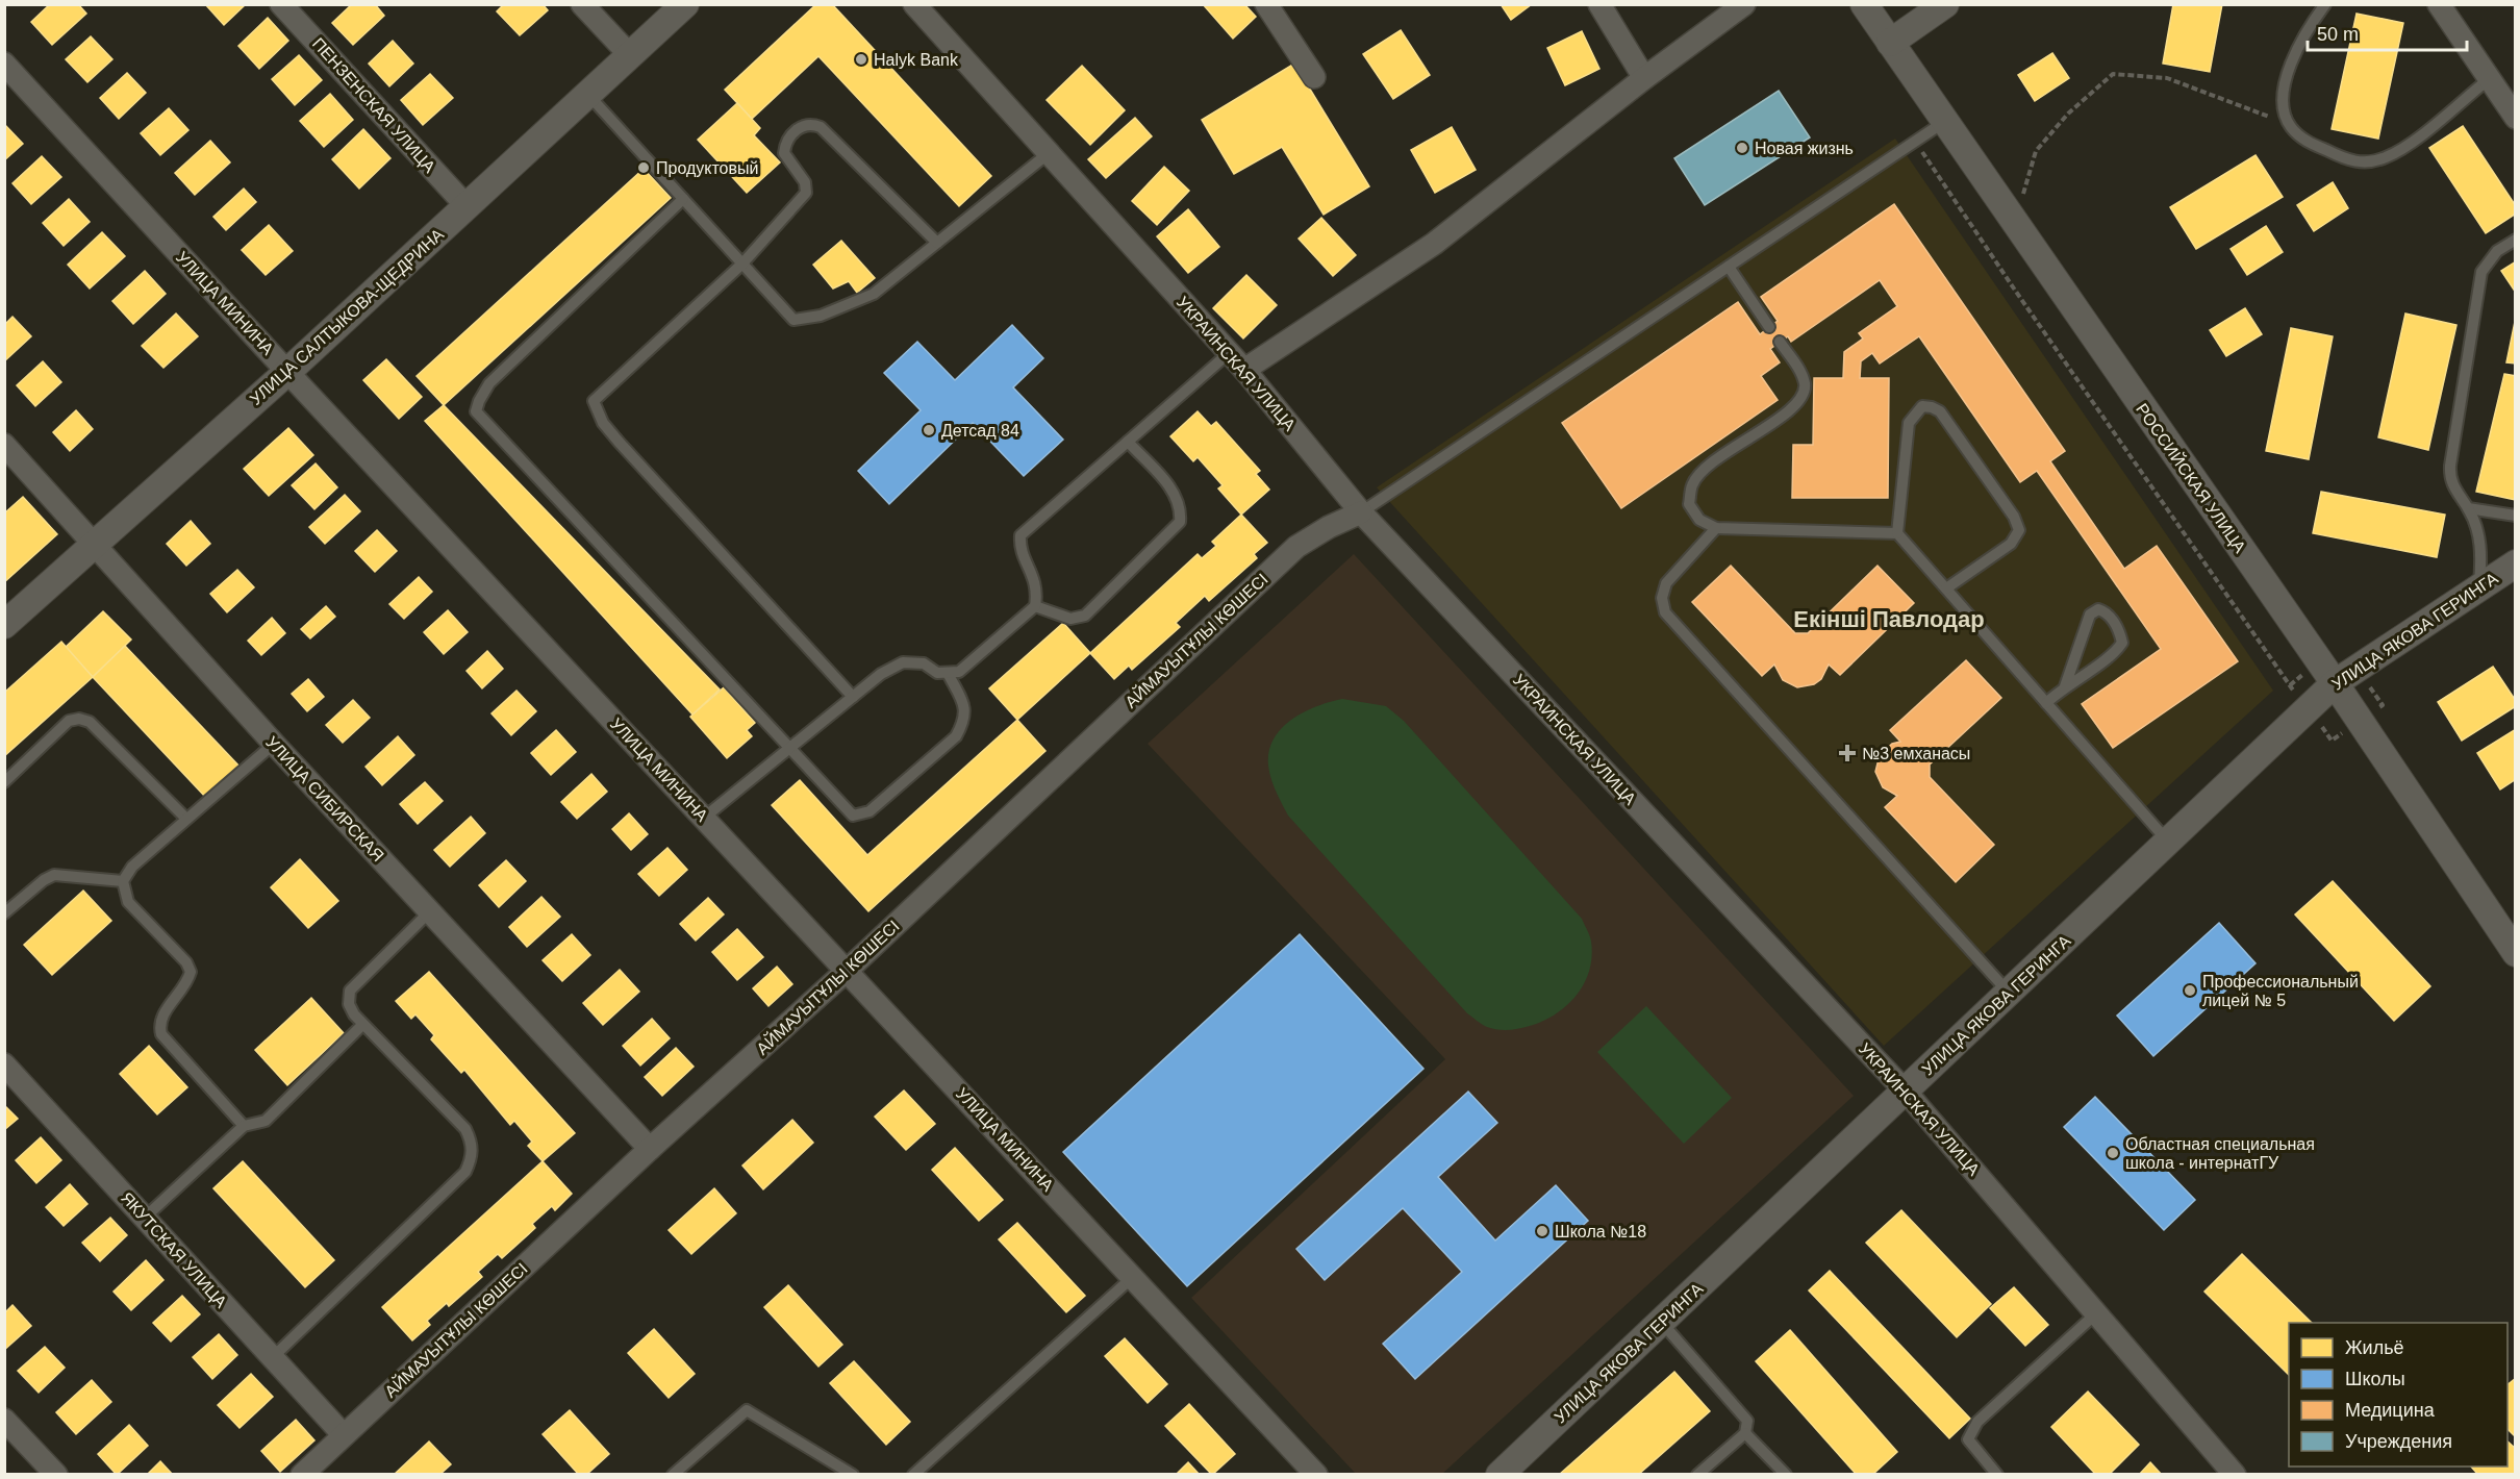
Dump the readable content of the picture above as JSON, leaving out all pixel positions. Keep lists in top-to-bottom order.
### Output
{
  "streets": {
    "street": [
      "ПЕНЗЕНСКАЯ УЛИЦА",
      "УЛИЦА МИНИНА",
      "УЛИЦА САЛТЫКОВА-ЩЕДРИНА",
      "УКРАИНСКАЯ УЛИЦА",
      "РОССИЙСКАЯ УЛИЦА",
      "УЛИЦА ЯКОВА ГЕРИНГА",
      "АЙМАУЫТҰЛЫ КӨШЕСІ",
      "УЛИЦА СИБИРСКАЯ",
      "ЯКУТСКАЯ УЛИЦА"
    ]
  },
  "crossings": [
    ["ПЕНЗЕНСКАЯ УЛИЦА", "УЛИЦА САЛТЫКОВА-ЩЕДРИНА"],
    ["УЛИЦА МИНИНА", "УЛИЦА САЛТЫКОВА-ЩЕДРИНА"],
    ["УЛИЦА МИНИНА", "АЙМАУЫТҰЛЫ КӨШЕСІ"],
    ["УЛИЦА САЛТЫКОВА-ЩЕДРИНА", "УЛИЦА СИБИРСКАЯ"],
    ["УКРАИНСКАЯ УЛИЦА", "УЛИЦА ЯКОВА ГЕРИНГА"],
    ["УКРАИНСКАЯ УЛИЦА", "АЙМАУЫТҰЛЫ КӨШЕСІ"],
    ["РОССИЙСКАЯ УЛИЦА", "УЛИЦА ЯКОВА ГЕРИНГА"],
    ["АЙМАУЫТҰЛЫ КӨШЕСІ", "УЛИЦА СИБИРСКАЯ"],
    ["АЙМАУЫТҰЛЫ КӨШЕСІ", "ЯКУТСКАЯ УЛИЦА"]
  ],
  "districts": ["Екінші Павлодар"],
  "places": {
    "other": [
      "Halyk Bank",
      "Новая жизнь",
      "Продуктовый",
      "Детсад 84",
      "Профессиональный лицей № 5",
      "Областная специальная школа - интернатГУ",
      "Школа №18"
    ],
    "health": ["№3 емханасы"]
  },
  "legend": [
    "Жильё",
    "Школы",
    "Медицина",
    "Учреждения"
  ],
  "scale_bar": "50 m"
}
